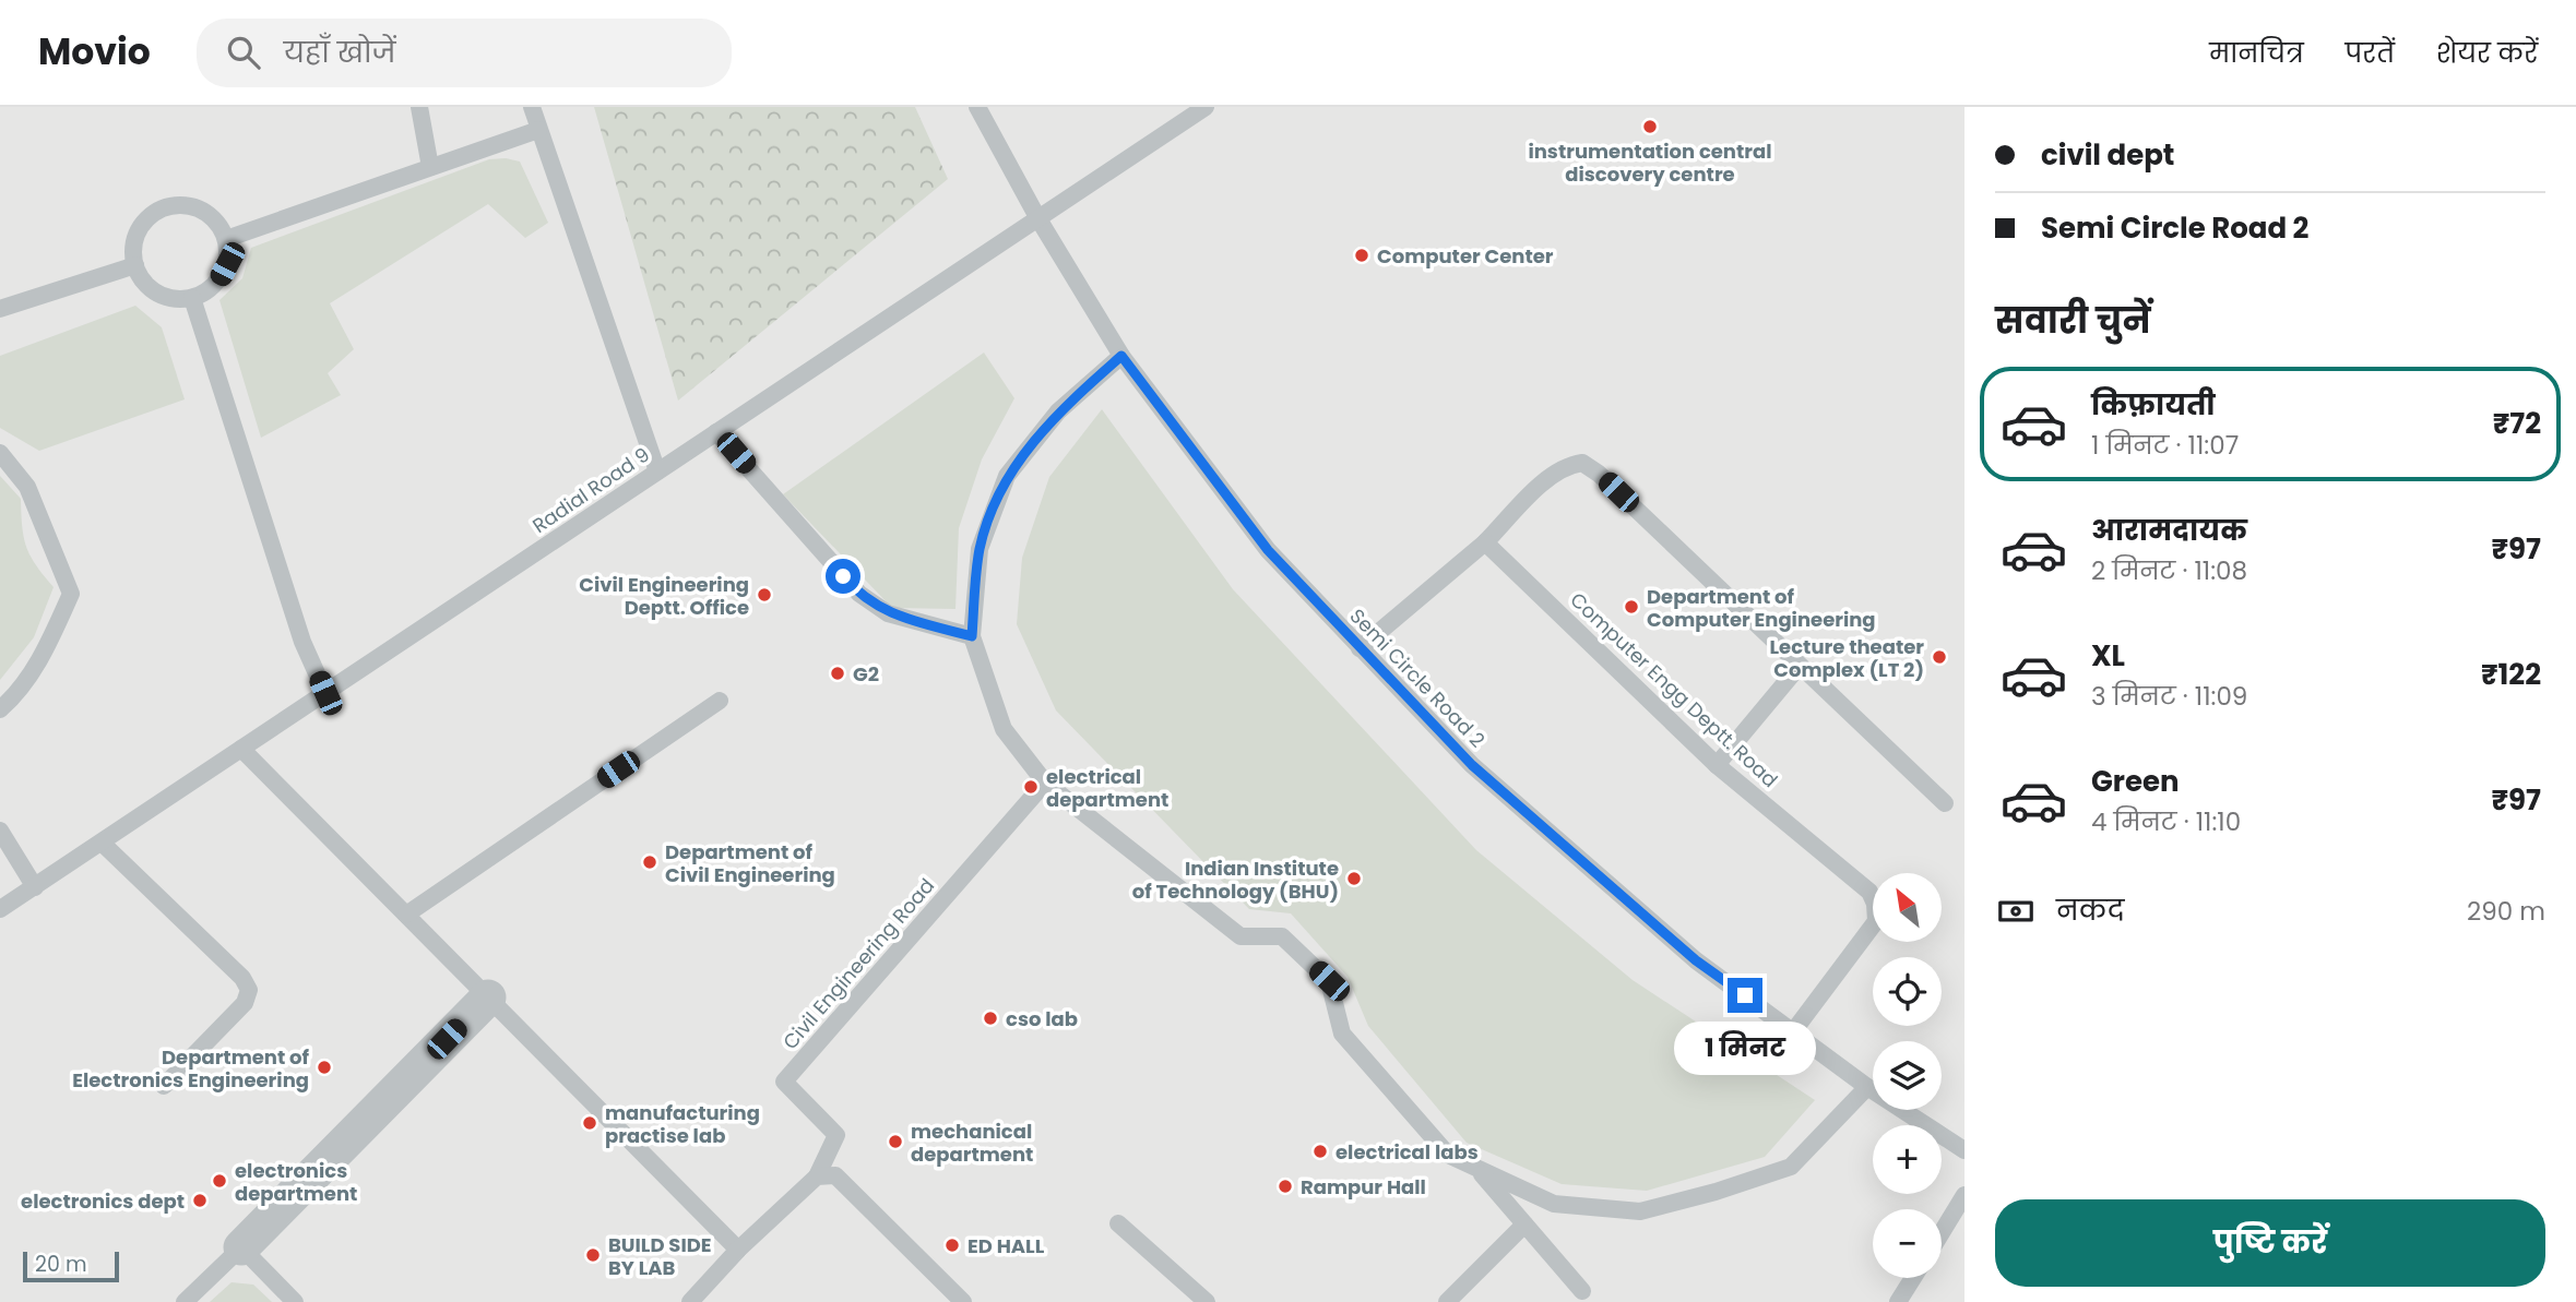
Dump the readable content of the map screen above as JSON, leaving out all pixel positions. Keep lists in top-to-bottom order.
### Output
{
  "streets": {
    "lane": [
      "Radial Road 9",
      "Semi Circle Road 2",
      "Computer Engg Deptt. Road",
      "Civil Engineering Road"
    ]
  },
  "crossings": [
    ["Radial Road 9", "Semi Circle Road 2"],
    ["Semi Circle Road 2", "Computer Engg Deptt. Road"]
  ],
  "places": [
    "instrumentation central discovery centre",
    "Computer Center",
    "Civil Engineering Deptt. Office",
    "Department of Computer Engineering",
    "Lecture theater Complex (LT 2)",
    "G2",
    "electrical department",
    "Department of Civil Engineering",
    "Indian Institute of Technology (BHU)",
    "cso lab",
    "Department of Electronics Engineering",
    "manufacturing practise lab",
    "mechanical department",
    "electrical labs",
    "electronics department",
    "Rampur Hall",
    "electronics dept",
    "ED HALL",
    "BUILD SIDE BY LAB"
  ],
  "scale_bar": "20 m",
  "north": "top left",
  "page": {
    "header": "Movio",
    "search": "यहाँ खोजें",
    "nav": ["मानचित्र", "परतें", "शेयर करें"],
    "banner": ["civil dept", "Semi Circle Road 2"],
    "heading": "सवारी चुनें",
    "list": [
      {
        "name": "किफ़ायती",
        "note": "1 मिनट · 11:07",
        "value": "₹72"
      },
      {
        "name": "आरामदायक",
        "note": "2 मिनट · 11:08",
        "value": "₹97"
      },
      {
        "name": "XL",
        "note": "3 मिनट · 11:09",
        "value": "₹122"
      },
      {
        "name": "Green",
        "note": "4 मिनट · 11:10",
        "value": "₹97"
      }
    ],
    "pay": ["नकद", "290 m"],
    "map_buttons": ["+", "−"],
    "bubble": "1 मिनट",
    "buttons": "पुष्टि करें",
    "scale": "20 m"
  }
}
